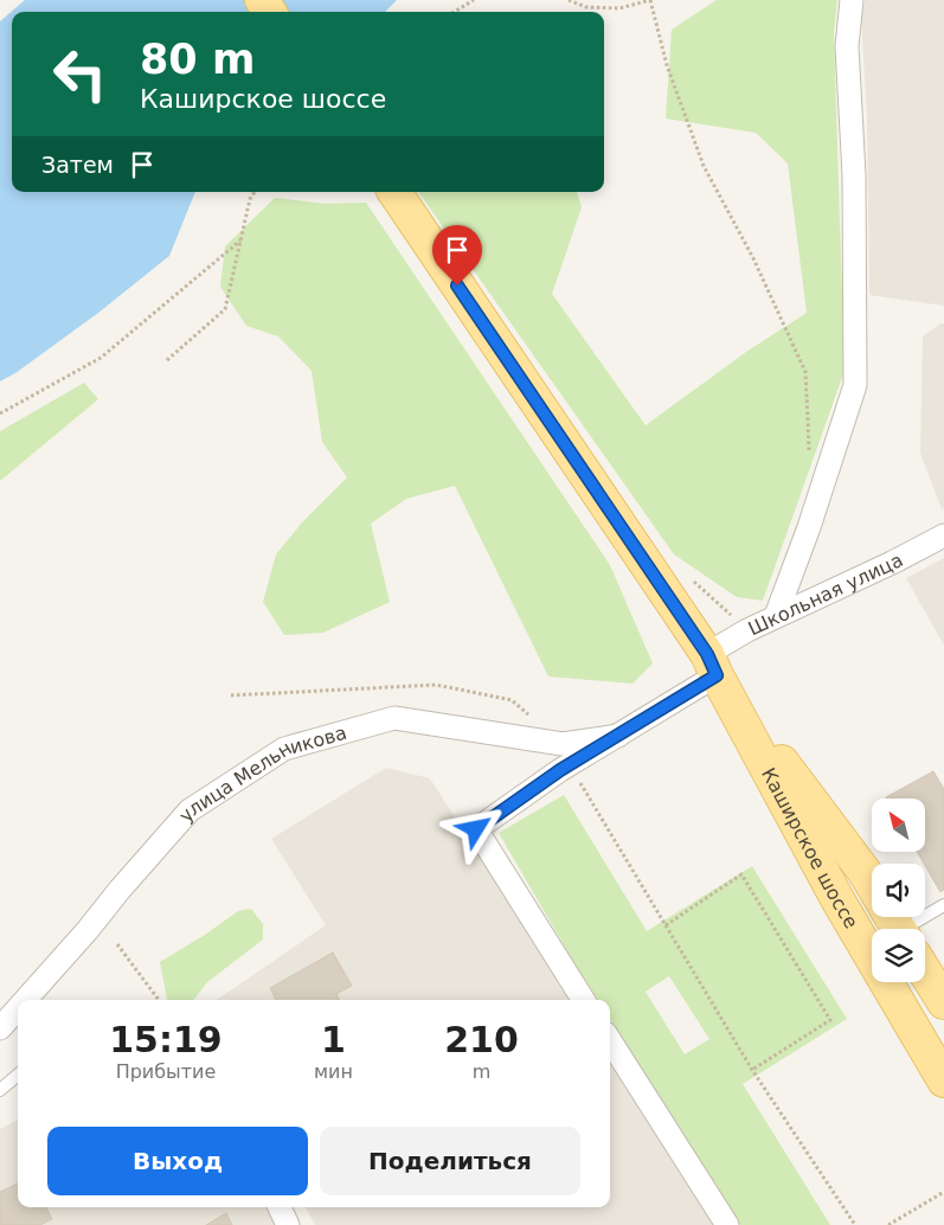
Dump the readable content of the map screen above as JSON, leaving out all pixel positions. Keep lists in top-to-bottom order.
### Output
{
  "streets": {
    "main road": ["Каширское шоссе"],
    "street": ["Школьная улица", "улица Мельникова"]
  },
  "crossings": [
    ["Школьная улица", "улица Мельникова"],
    ["Школьная улица", "Каширское шоссе"]
  ],
  "north": "top left",
  "page": {
    "turn": ["80 m", "Каширское шоссе"],
    "then": "Затем",
    "eta": [
      "15:19",
      "Прибытие",
      "1",
      "мин",
      "210",
      "m"
    ],
    "buttons": ["Выход", "Поделиться"]
  }
}
